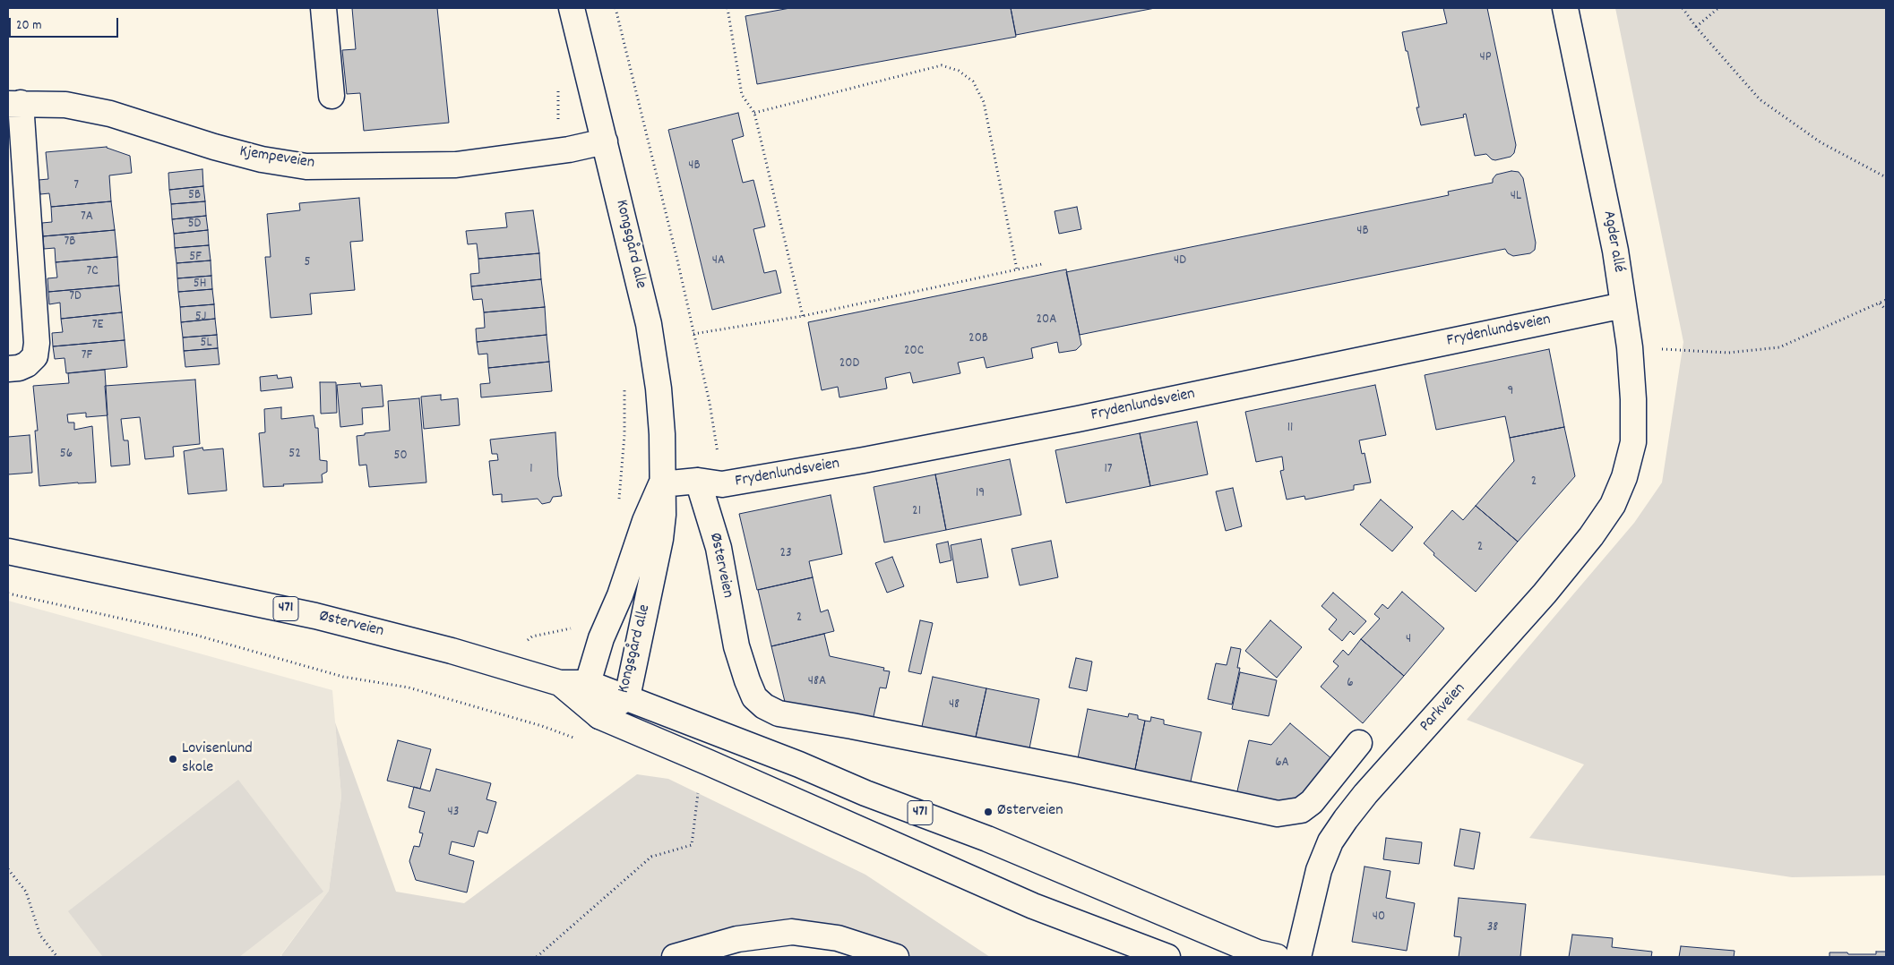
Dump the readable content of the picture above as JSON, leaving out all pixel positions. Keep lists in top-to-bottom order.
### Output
{
  "streets": {
    "street": [
      "Kjempeveien",
      "Agder allé",
      "Kongsgård alle",
      "Frydenlundsveien",
      "Østerveien",
      "471",
      "Parkveien"
    ]
  },
  "crossings": [
    ["Kjempeveien", "Kongsgård alle"],
    ["Agder allé", "Frydenlundsveien"],
    ["Agder allé", "Parkveien"],
    ["Kongsgård alle", "Frydenlundsveien"],
    ["Kongsgård alle", "Østerveien"],
    ["Frydenlundsveien", "Østerveien"]
  ],
  "places": ["Lovisenlund skole", "Østerveien"],
  "house_numbers": [
    "4P",
    "4B",
    "7",
    "5B",
    "4L",
    "7A",
    "5D",
    "4B",
    "7B",
    "5F",
    "4A",
    "4D",
    "5",
    "7C",
    "5H",
    "7D",
    "5J",
    "20A",
    "7E",
    "20B",
    "5L",
    "20C",
    "7F",
    "20D",
    "9",
    "11",
    "56",
    "52",
    "50",
    "1",
    "17",
    "2",
    "19",
    "21",
    "2",
    "23",
    "2",
    "4",
    "48A",
    "6",
    "48",
    "6A",
    "43",
    "40",
    "38"
  ],
  "scale_bar": "20 m"
}
